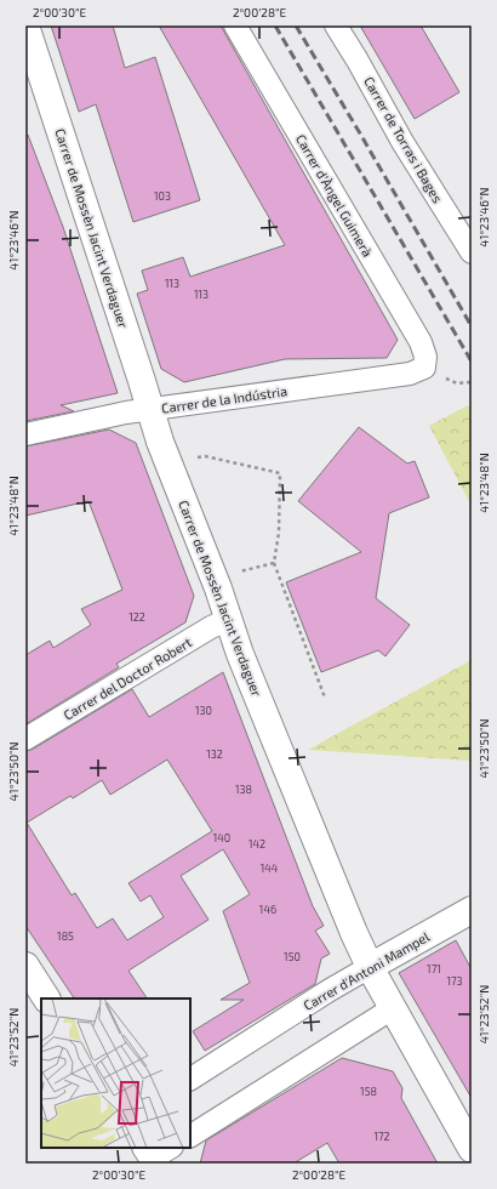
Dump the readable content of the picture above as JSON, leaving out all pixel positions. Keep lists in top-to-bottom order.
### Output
{
  "streets": {
    "street": [
      "Carrer de Torras i Bages",
      "Carrer d'Àngel Guimerà",
      "Carrer de Mossèn Jacint Verdaguer",
      "Carrer de la Indústria",
      "Carrer del Doctor Robert",
      "Carrer d'Antoni Mampel"
    ]
  },
  "crossings": [
    ["Carrer d'Àngel Guimerà", "Carrer de la Indústria"],
    ["Carrer de Mossèn Jacint Verdaguer", "Carrer de la Indústria"],
    ["Carrer de Mossèn Jacint Verdaguer", "Carrer del Doctor Robert"],
    ["Carrer de Mossèn Jacint Verdaguer", "Carrer d'Antoni Mampel"]
  ],
  "house_numbers": [
    "103",
    "113",
    "113",
    "122",
    "130",
    "132",
    "138",
    "140",
    "142",
    "144",
    "146",
    "185",
    "150",
    "171",
    "173",
    "158",
    "172"
  ],
  "coordinates": [
    "2°00'30\"E",
    "2°00'28\"E",
    "41°23'46\"N",
    "41°23'48\"N",
    "41°23'50\"N",
    "41°23'52\"N"
  ]
}
